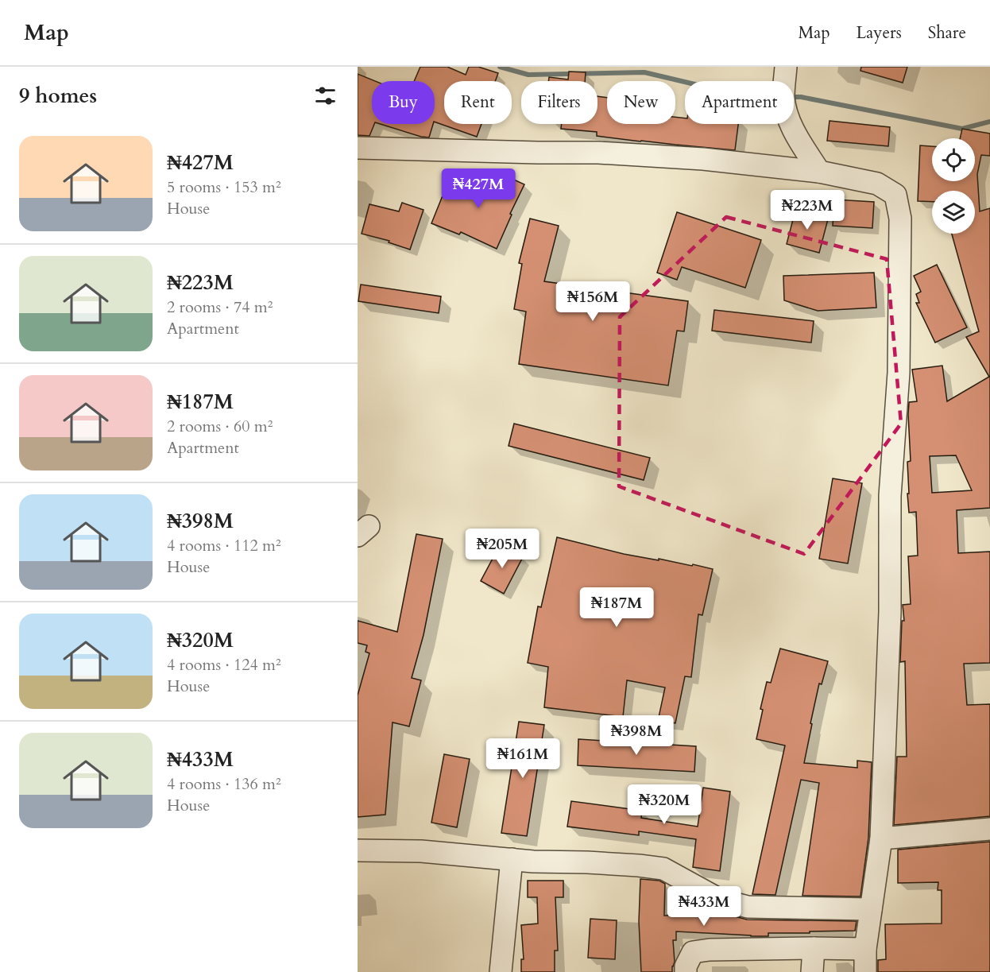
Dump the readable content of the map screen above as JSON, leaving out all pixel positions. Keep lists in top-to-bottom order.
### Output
{
  "page": {
    "header": "Map",
    "nav": ["Map", "Layers", "Share"],
    "heading": "9 homes",
    "chip": [
      "Buy",
      "Rent",
      "Filters",
      "New",
      "Apartment"
    ],
    "list": [
      {
        "name": "₦427M",
        "note": "5 rooms · 153 m² · House"
      },
      {
        "name": "₦223M",
        "note": "2 rooms · 74 m² · Apartment"
      },
      {
        "name": "₦187M",
        "note": "2 rooms · 60 m² · Apartment"
      },
      {
        "name": "₦398M",
        "note": "4 rooms · 112 m² · House"
      },
      {
        "name": "₦320M",
        "note": "4 rooms · 124 m² · House"
      },
      {
        "name": "₦433M",
        "note": "4 rooms · 136 m² · House"
      }
    ],
    "price": [
      "₦427M",
      "₦223M",
      "₦156M",
      "₦205M",
      "₦187M",
      "₦398M",
      "₦161M",
      "₦320M",
      "₦433M"
    ]
  }
}
